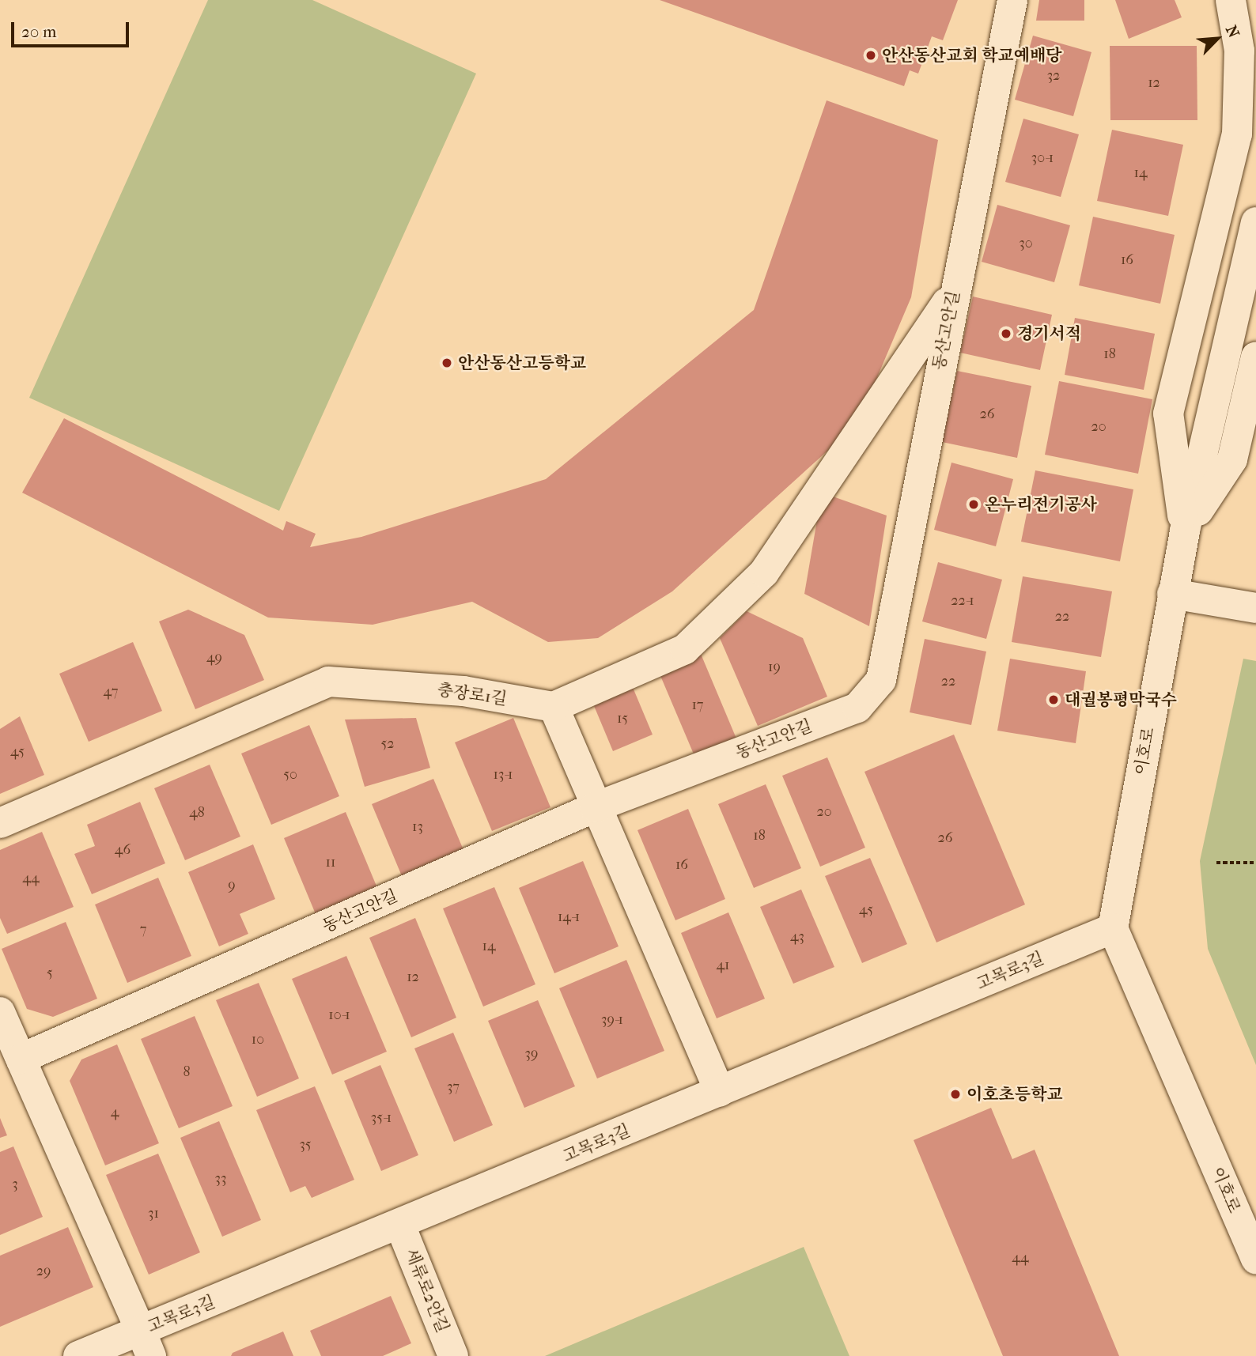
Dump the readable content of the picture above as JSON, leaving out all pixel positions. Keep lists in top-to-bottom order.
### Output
{
  "streets": {
    "street": [
      "동산고안길",
      "충장로1길",
      "이호로",
      "고목로3길",
      "세류로2안길"
    ]
  },
  "crossings": [
    ["이호로", "고목로3길"],
    ["고목로3길", "세류로2안길"]
  ],
  "places": [
    "안산동산교회 학교예배당",
    "경기서적",
    "안산동산고등학교",
    "온누리전기공사",
    "대궐봉평막국수",
    "이호초등학교"
  ],
  "house_numbers": [
    "32",
    "12",
    "30-1",
    "14",
    "30",
    "16",
    "18",
    "26",
    "20",
    "22-1",
    "22",
    "49",
    "19",
    "22",
    "47",
    "17",
    "15",
    "52",
    "45",
    "50",
    "13-1",
    "20",
    "48",
    "13",
    "18",
    "26",
    "46",
    "11",
    "16",
    "44",
    "9",
    "45",
    "14-1",
    "7",
    "43",
    "14",
    "41",
    "5",
    "12",
    "10-1",
    "39-1",
    "10",
    "39",
    "8",
    "37",
    "4",
    "35-1",
    "35",
    "33",
    "3",
    "31",
    "44",
    "29"
  ],
  "scale_bar": "20 m",
  "north": "top right"
}
